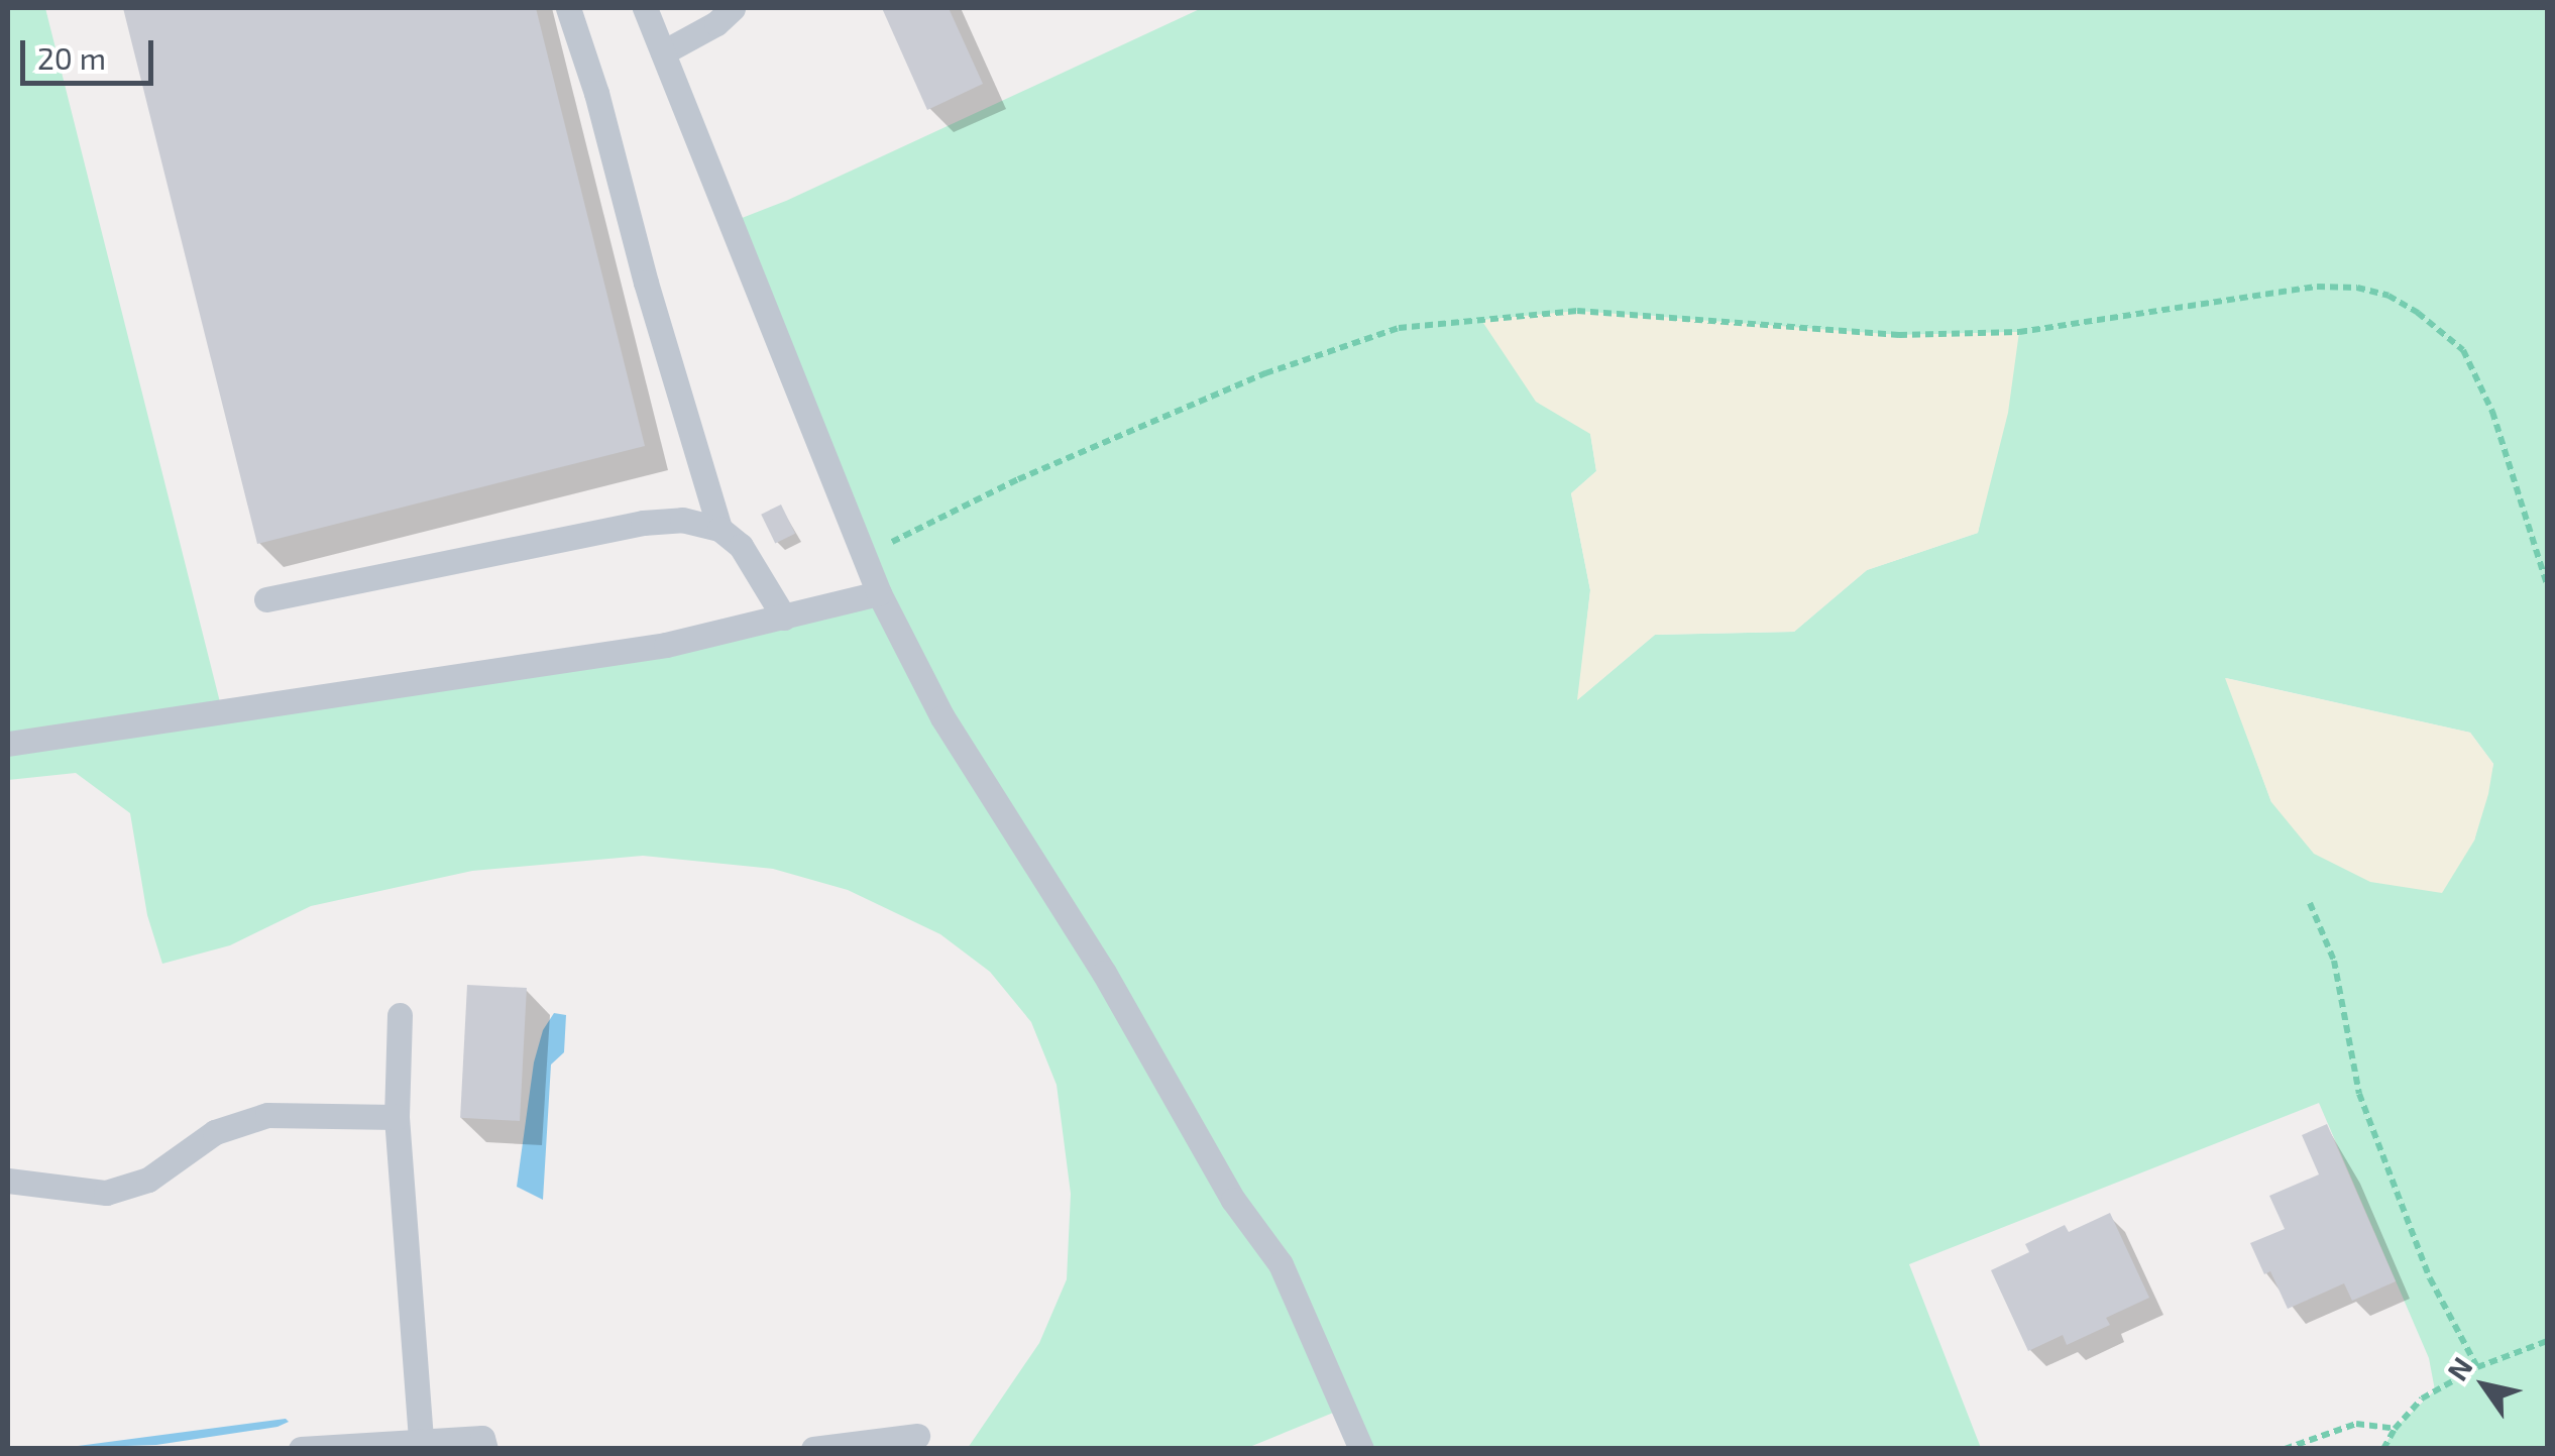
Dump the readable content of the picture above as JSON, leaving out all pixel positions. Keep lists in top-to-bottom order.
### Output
{
  "scale_bar": "20 m",
  "north": "top left"
}
